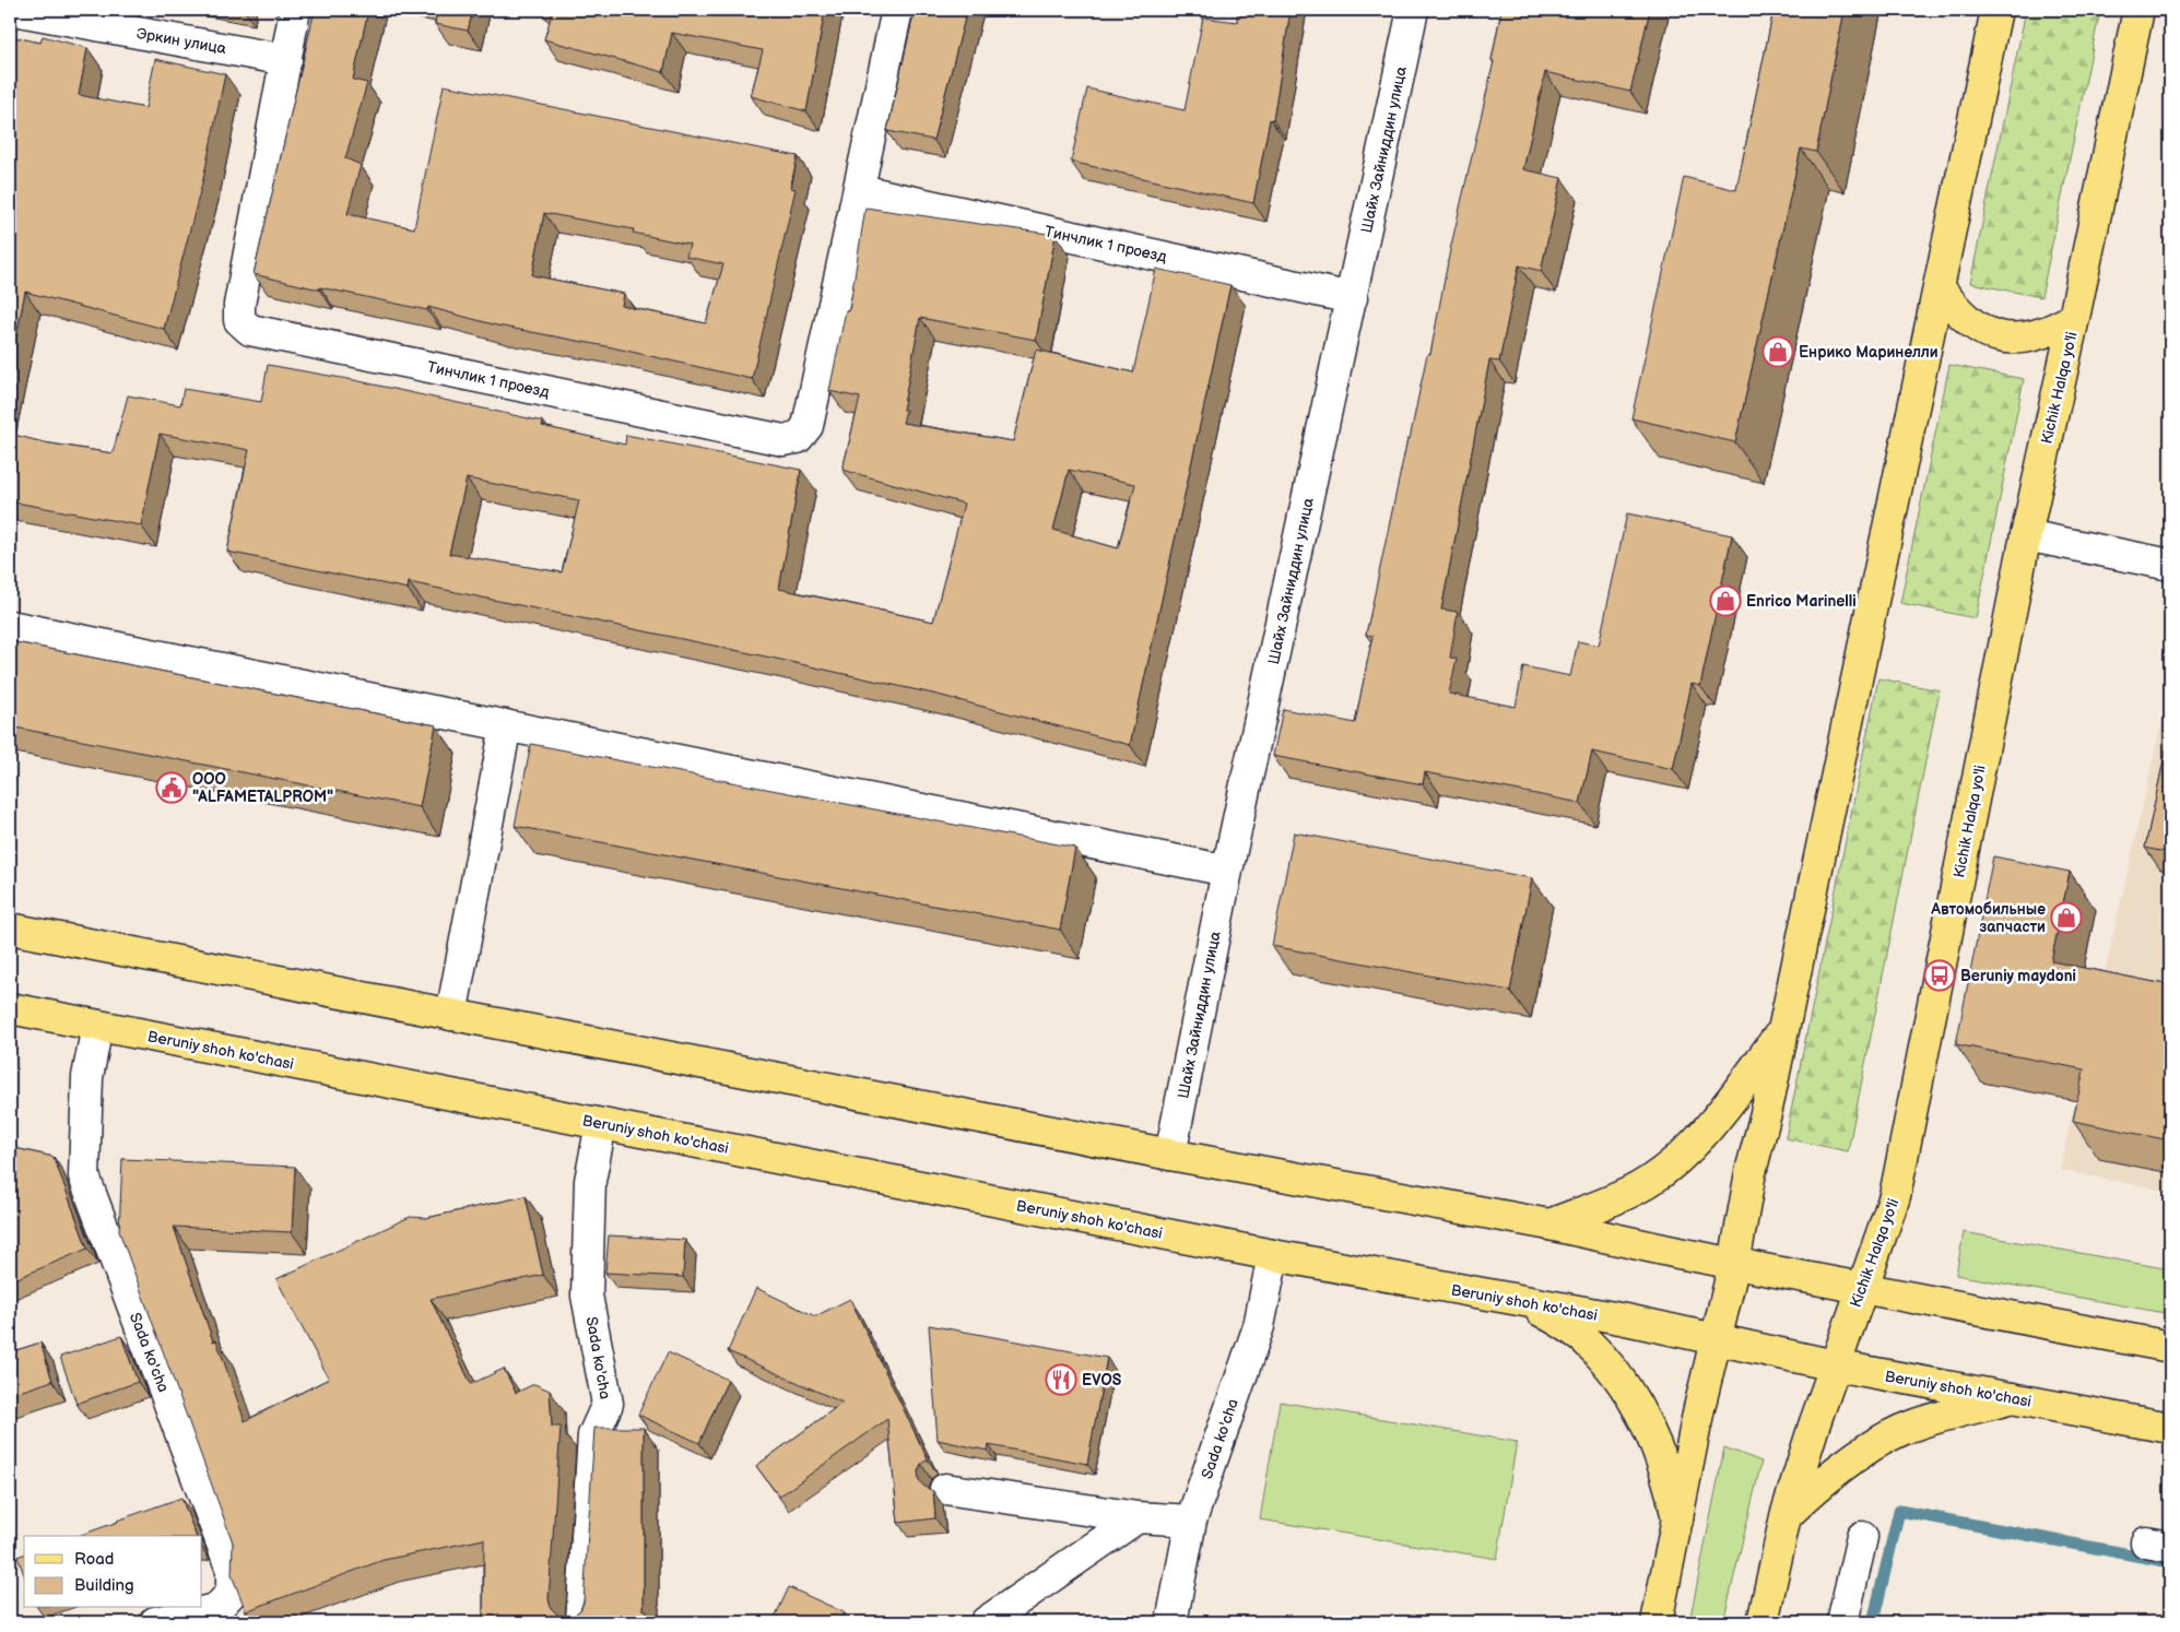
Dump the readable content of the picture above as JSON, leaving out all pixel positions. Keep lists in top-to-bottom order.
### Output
{
  "streets": {
    "main road": ["Kichik Halqa yo'li", "Beruniy shoh ko'chasi"],
    "street": [
      "Эркин улица",
      "Шайх Зайниддин улица",
      "Тинчлик 1 проезд",
      "Sada ko'cha"
    ]
  },
  "crossings": [
    ["Эркин улица", "Тинчлик 1 проезд"],
    ["Шайх Зайниддин улица", "Тинчлик 1 проезд"],
    ["Kichik Halqa yo'li", "Beruniy shoh ko'chasi"],
    ["Beruniy shoh ko'chasi", "Sada ko'cha"]
  ],
  "places": {
    "shop": ["Енрико Маринелли", "Enrico Marinelli", "Автомобильные запчасти"],
    "public building": ["OOO \"ALFAMETALPROM\""],
    "bus stop": ["Beruniy maydoni"],
    "restaurant": ["EVOS"]
  },
  "legend": ["Road", "Building"]
}
